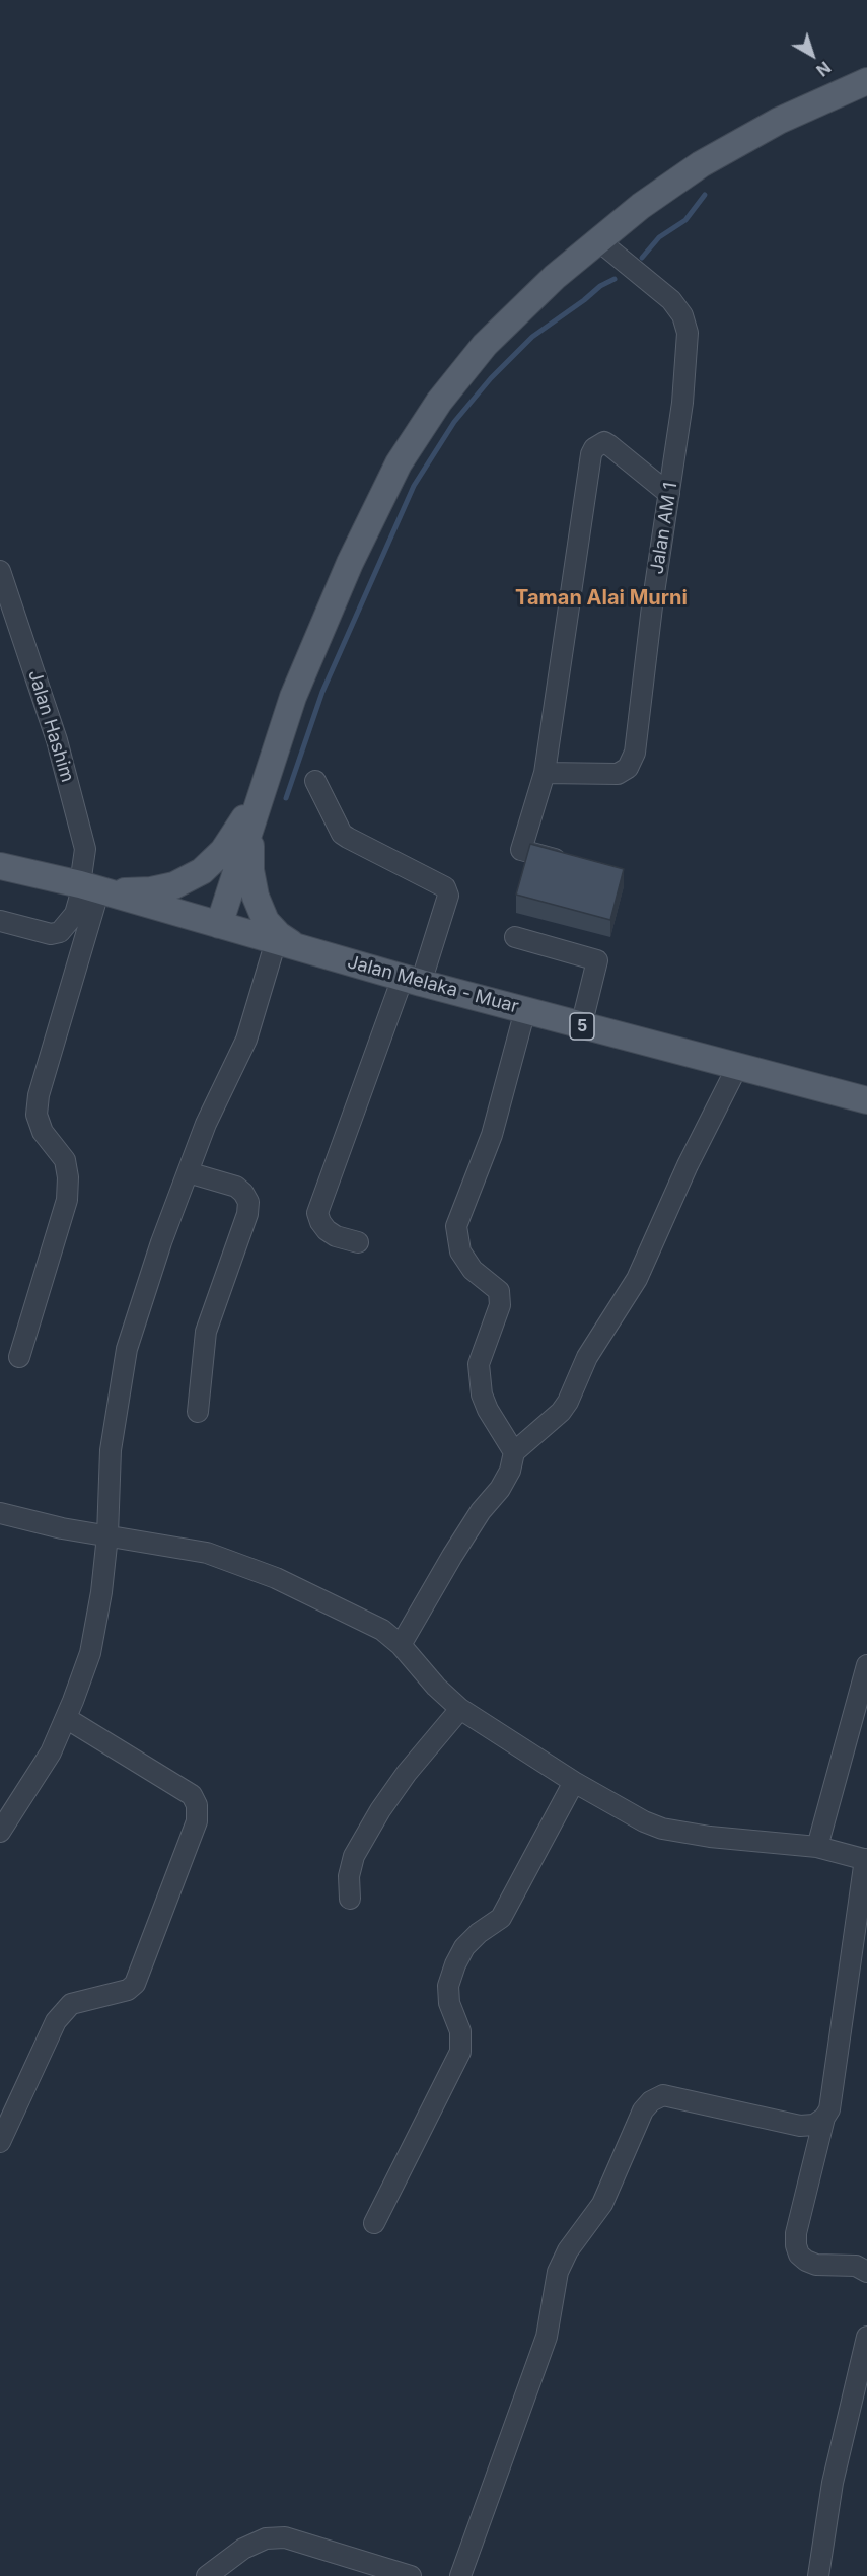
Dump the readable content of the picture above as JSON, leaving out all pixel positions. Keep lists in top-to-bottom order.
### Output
{
  "streets": {
    "main road": ["Jalan Melaka - Muar", "5"],
    "street": ["Jalan AM 1", "Jalan Hashim"]
  },
  "crossings": [
    ["Jalan Hashim", "Jalan Melaka - Muar"]
  ],
  "districts": ["Taman Alai Murni"],
  "north": "bottom right"
}
